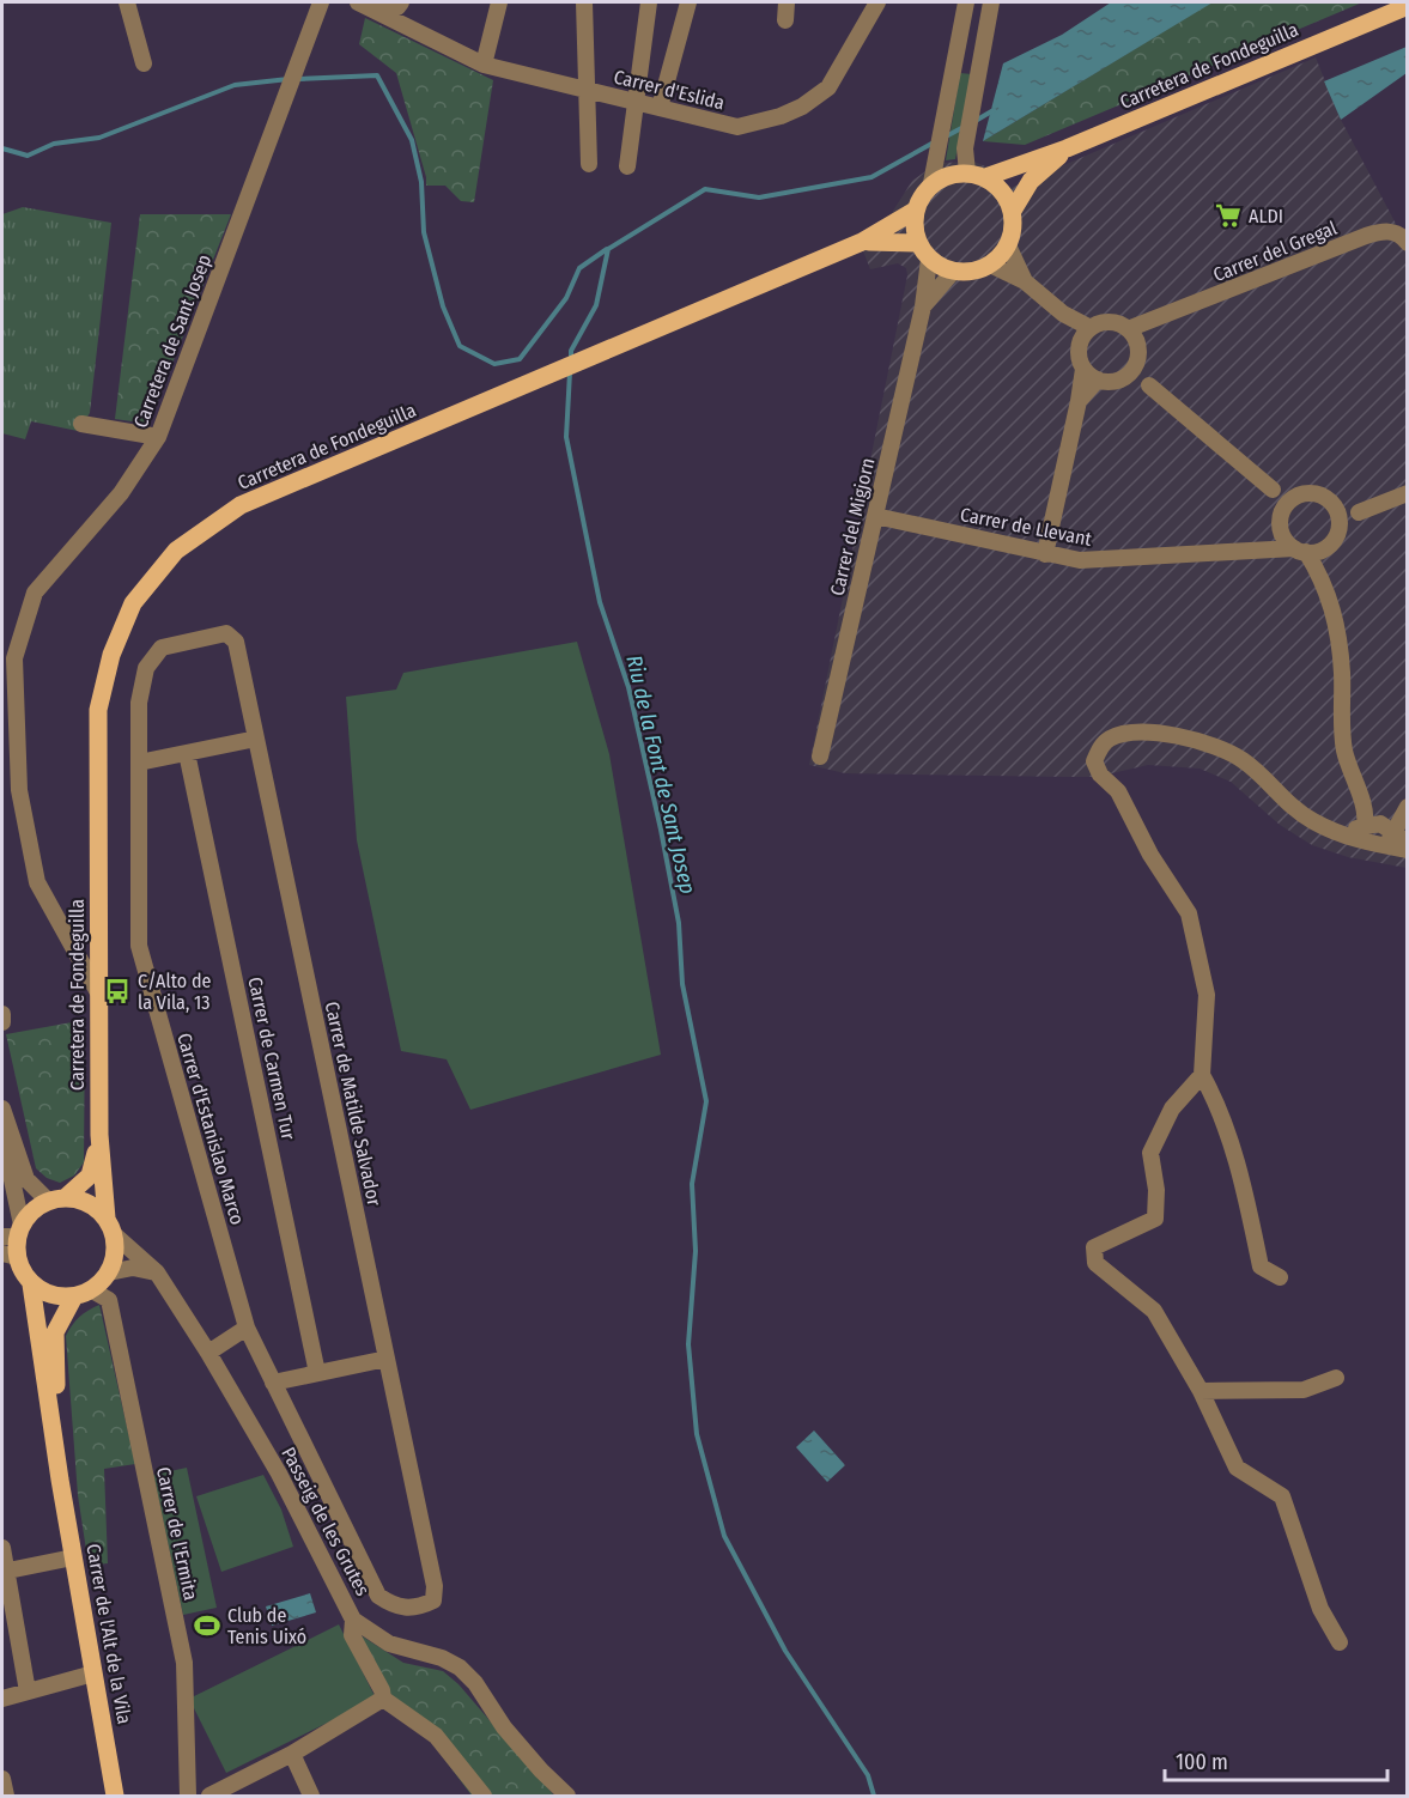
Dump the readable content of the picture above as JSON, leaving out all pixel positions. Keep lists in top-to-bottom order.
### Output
{
  "streets": {
    "main road": ["Carretera de Fondeguilla", "Carrer de l'Alt de la Vila"],
    "street": [
      "Carrer d'Eslida",
      "Carrer del Gregal",
      "Carretera de Sant Josep",
      "Carrer del Migjorn",
      "Carrer de Llevant",
      "Carrer de Carmen Tur",
      "Carrer de Matilde Salvador",
      "Carrer d'Estanislao Marco",
      "Passeig de les Grutes",
      "Carrer de l'Ermita"
    ]
  },
  "crossings": [
    ["Carretera de Fondeguilla", "Carretera de Sant Josep"],
    ["Carretera de Fondeguilla", "Carrer del Migjorn"],
    ["Carretera de Fondeguilla", "Passeig de les Grutes"],
    ["Carretera de Fondeguilla", "Carrer de l'Ermita"],
    ["Carretera de Fondeguilla", "Carrer de l'Alt de la Vila"],
    ["Carrer del Migjorn", "Carrer de Llevant"],
    ["Carrer de Matilde Salvador", "Carrer d'Estanislao Marco"],
    ["Passeig de les Grutes", "Carrer de l'Ermita"],
    ["Passeig de les Grutes", "Carrer de l'Alt de la Vila"],
    ["Carrer de l'Ermita", "Carrer de l'Alt de la Vila"]
  ],
  "water": ["Riu de la Font de Sant Josep"],
  "places": {
    "supermarket": ["ALDI"],
    "bus stop": ["C/Alto de la Vila, 13"],
    "sports": ["Club de Tenis Uixó"]
  },
  "scale_bar": "100 m"
}
